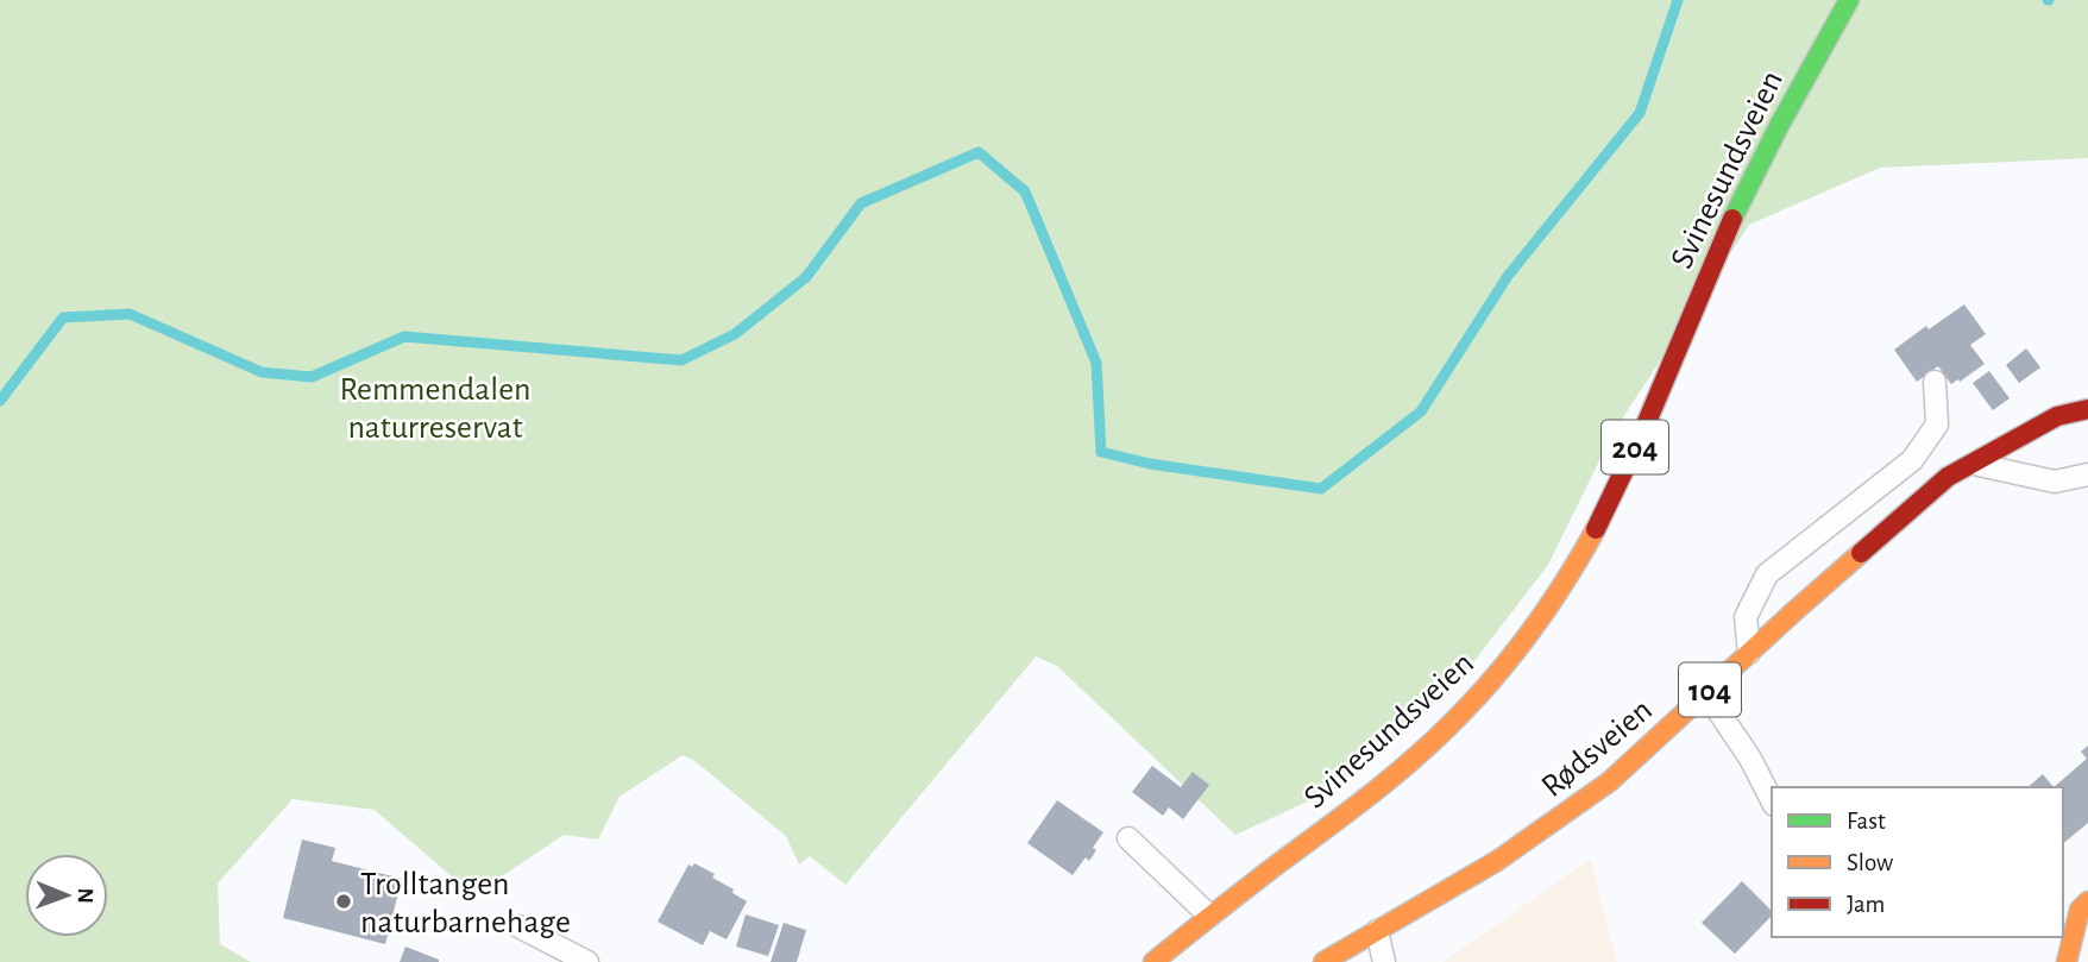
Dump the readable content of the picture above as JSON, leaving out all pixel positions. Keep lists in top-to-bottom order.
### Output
{
  "streets": {
    "main road": [
      "Svinesundsveien",
      "204",
      "104",
      "Rødsveien"
    ]
  },
  "parks": ["Remmendalen naturreservat"],
  "places": ["Trolltangen naturbarnehage"],
  "legend": ["Fast", "Slow", "Jam"],
  "north": "right"
}
